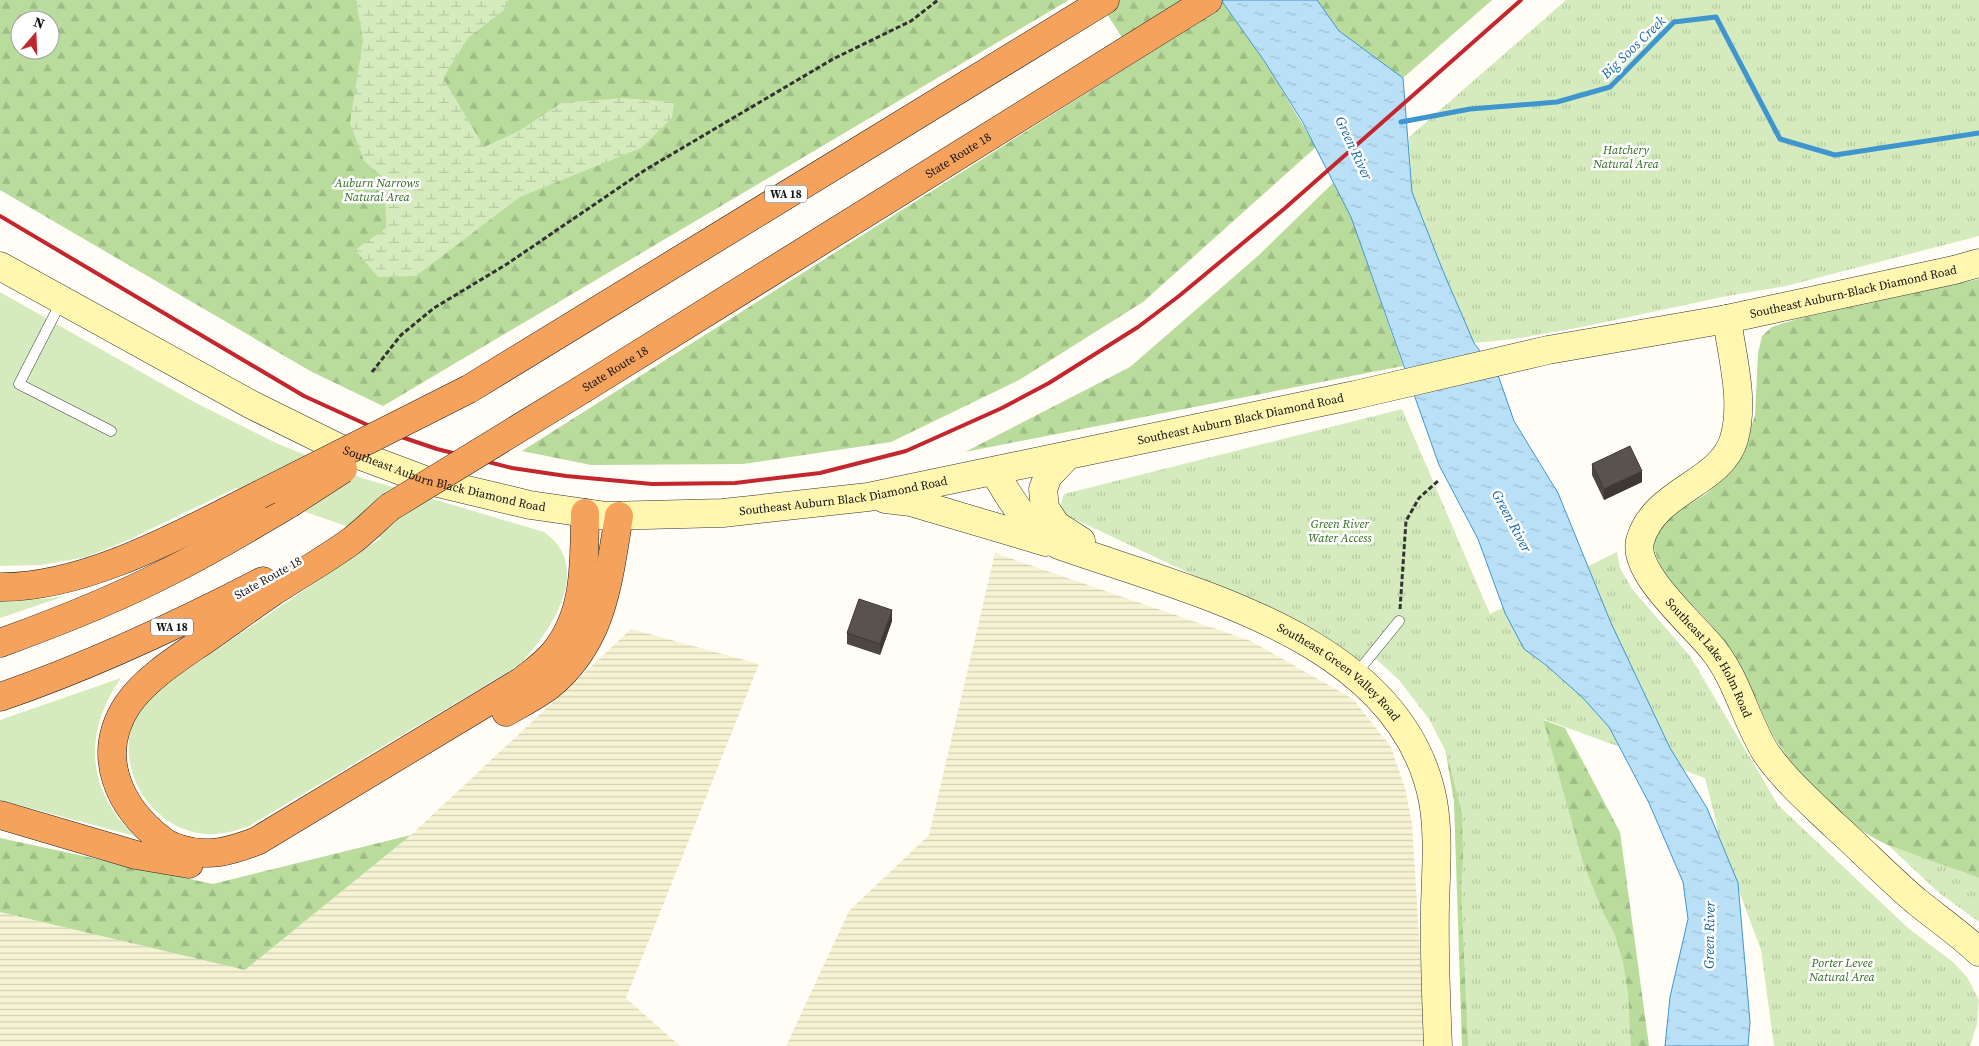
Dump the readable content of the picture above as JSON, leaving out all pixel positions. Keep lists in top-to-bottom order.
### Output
{
  "streets": {
    "highway": ["State Route 18", "WA 18"],
    "main road": [
      "Southeast Auburn-Black Diamond Road",
      "Southeast Auburn Black Diamond Road",
      "Southeast Lake Holm Road",
      "Southeast Green Valley Road"
    ]
  },
  "crossings": [
    ["Southeast Auburn-Black Diamond Road", "Southeast Auburn Black Diamond Road"],
    ["Southeast Auburn-Black Diamond Road", "Southeast Lake Holm Road"],
    ["Southeast Auburn Black Diamond Road", "Southeast Lake Holm Road"],
    ["Southeast Auburn Black Diamond Road", "Southeast Green Valley Road"]
  ],
  "water": ["Big Soos Creek", "Green River"],
  "parks": [
    "Hatchery Natural Area",
    "Auburn Narrows Natural Area",
    "Green River Water Access",
    "Porter Levee Natural Area"
  ],
  "north": "top"
}
